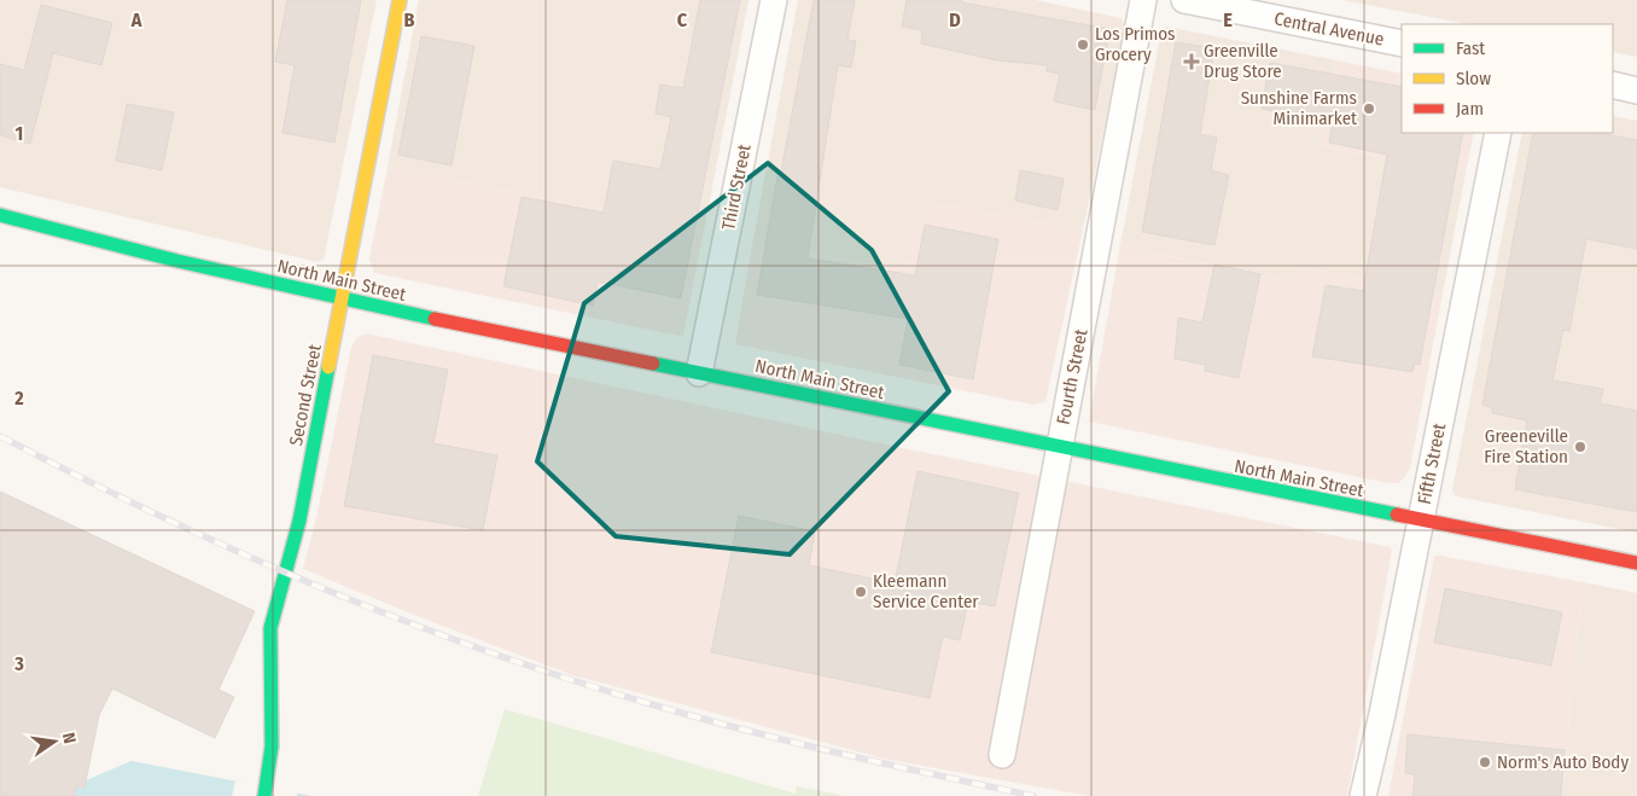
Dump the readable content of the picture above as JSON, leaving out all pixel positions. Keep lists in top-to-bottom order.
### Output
{
  "streets": {
    "main road": ["North Main Street", "Second Street"],
    "street": [
      "Central Avenue",
      "Third Street",
      "Fourth Street",
      "Fifth Street"
    ]
  },
  "crossings": [
    ["Third Street", "North Main Street"],
    ["North Main Street", "Fourth Street"],
    ["North Main Street", "Second Street"],
    ["North Main Street", "Fifth Street"]
  ],
  "places": {
    "other": [
      "Los Primos Grocery",
      "Sunshine Farms Minimarket",
      "Greeneville Fire Station",
      "Kleemann Service Center",
      "Norm's Auto Body"
    ],
    "health": ["Greenville Drug Store"]
  },
  "legend": ["Fast", "Slow", "Jam"],
  "north": "right",
  "grid": {
    "columns": [
      "A",
      "B",
      "C",
      "D",
      "E"
    ],
    "rows": ["1", "2", "3"]
  }
}
